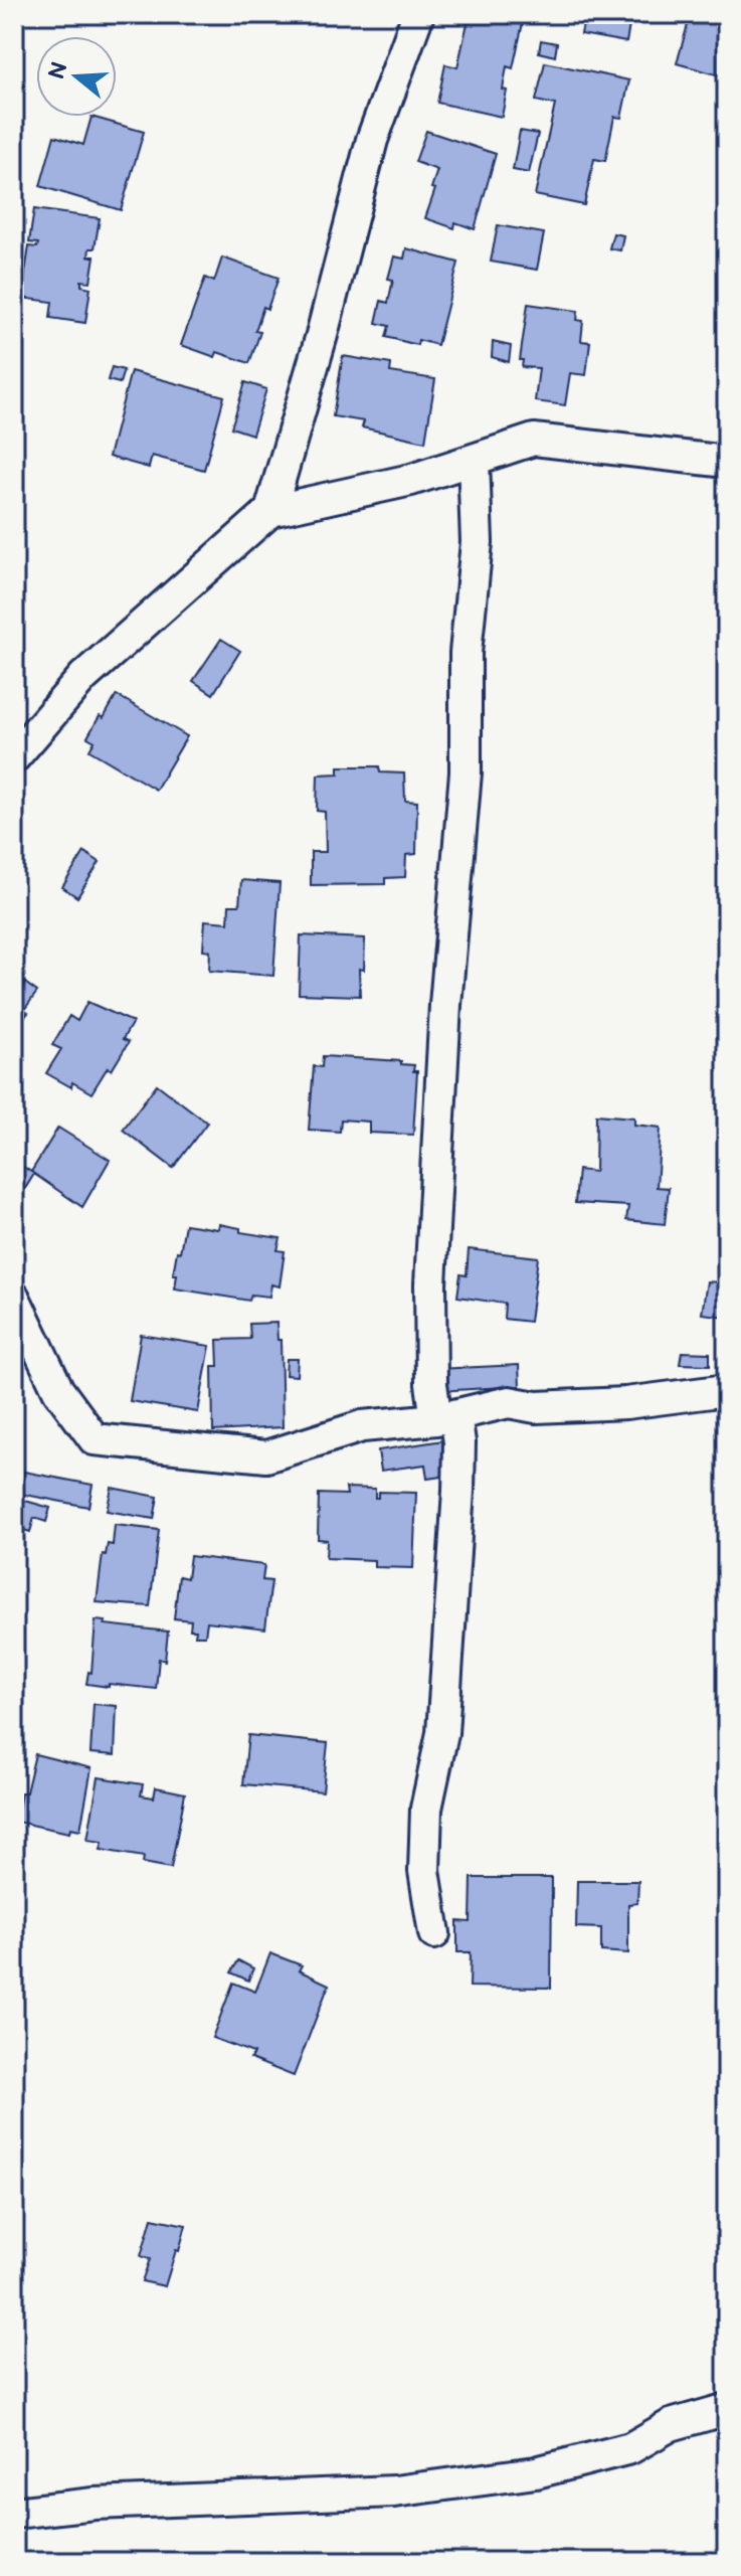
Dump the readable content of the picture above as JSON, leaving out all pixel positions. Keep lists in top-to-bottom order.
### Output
{
  "north": "left"
}
